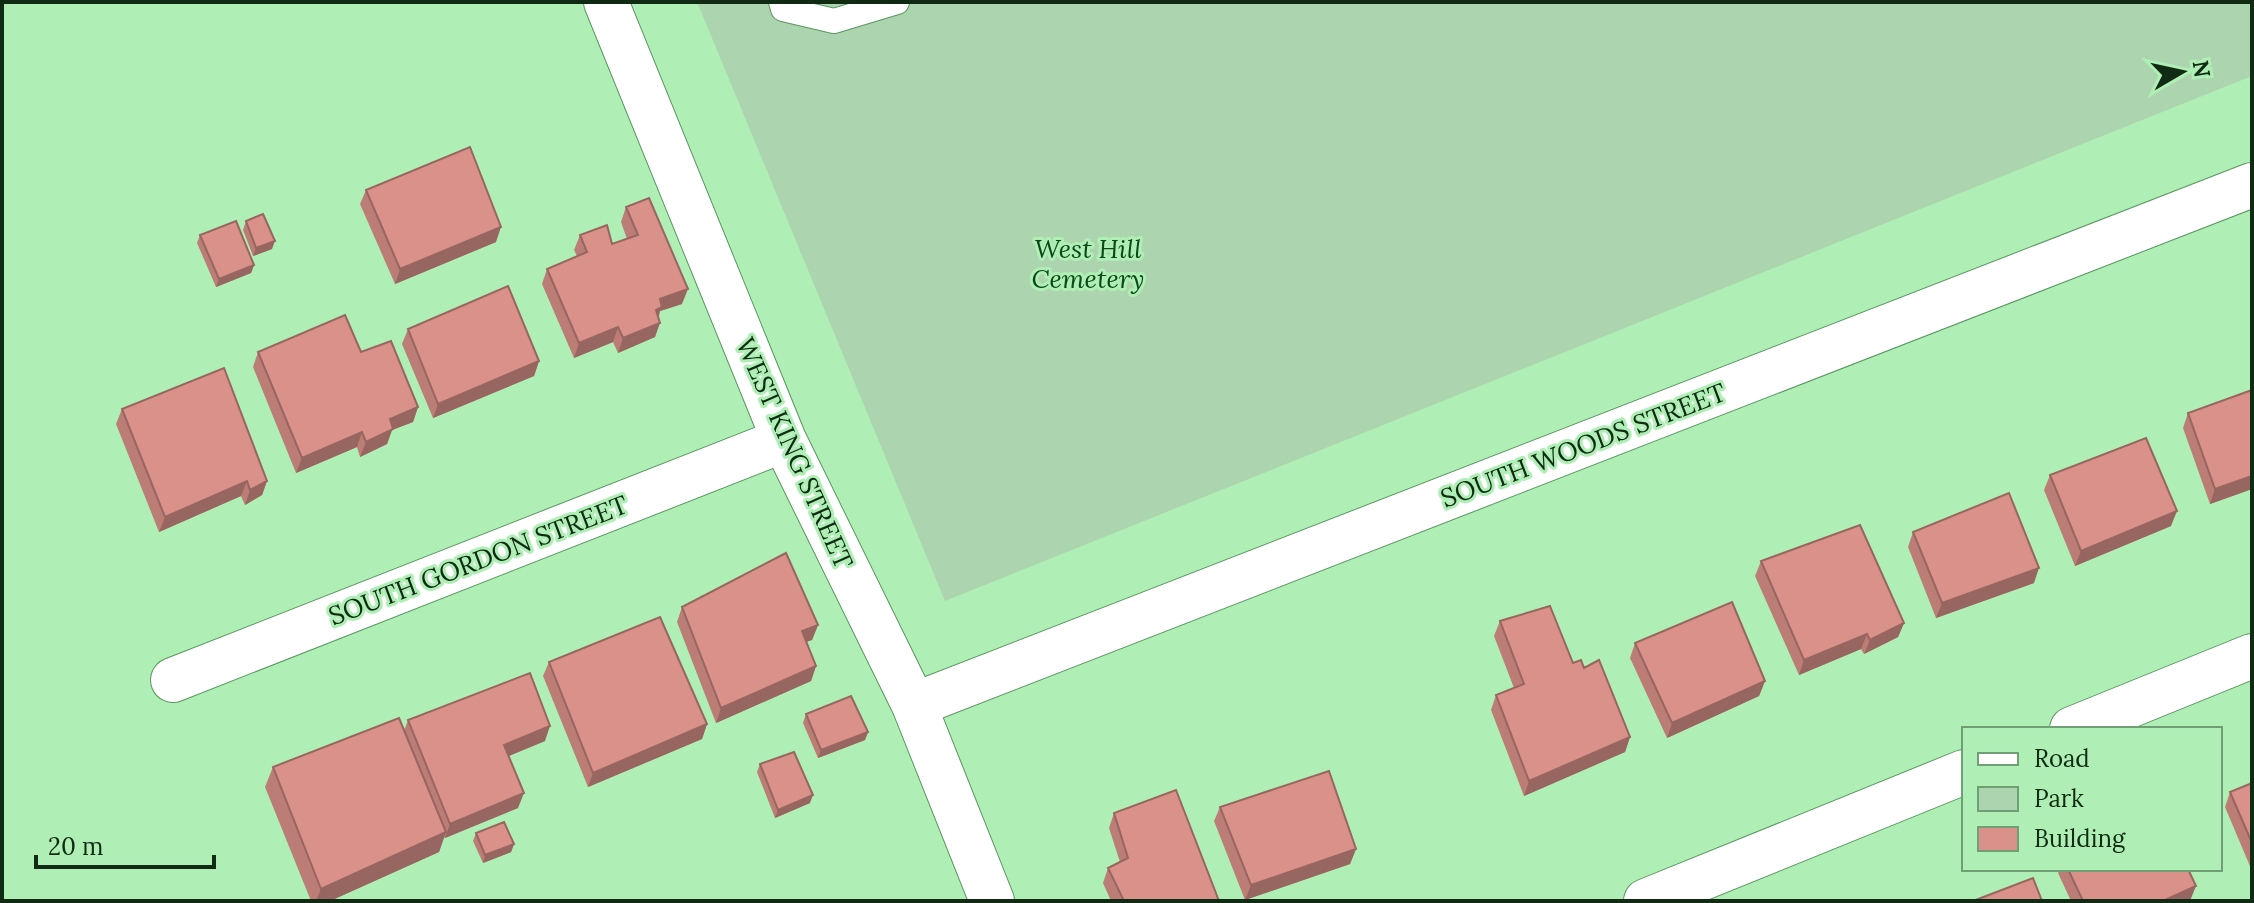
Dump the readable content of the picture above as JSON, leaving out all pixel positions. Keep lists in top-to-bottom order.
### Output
{
  "streets": {
    "street": ["SOUTH WOODS STREET", "WEST KING STREET", "SOUTH GORDON STREET"]
  },
  "crossings": [
    ["SOUTH WOODS STREET", "WEST KING STREET"],
    ["WEST KING STREET", "SOUTH GORDON STREET"]
  ],
  "parks": ["West Hill Cemetery"],
  "legend": ["Road", "Park", "Building"],
  "scale_bar": "20 m",
  "north": "right"
}
